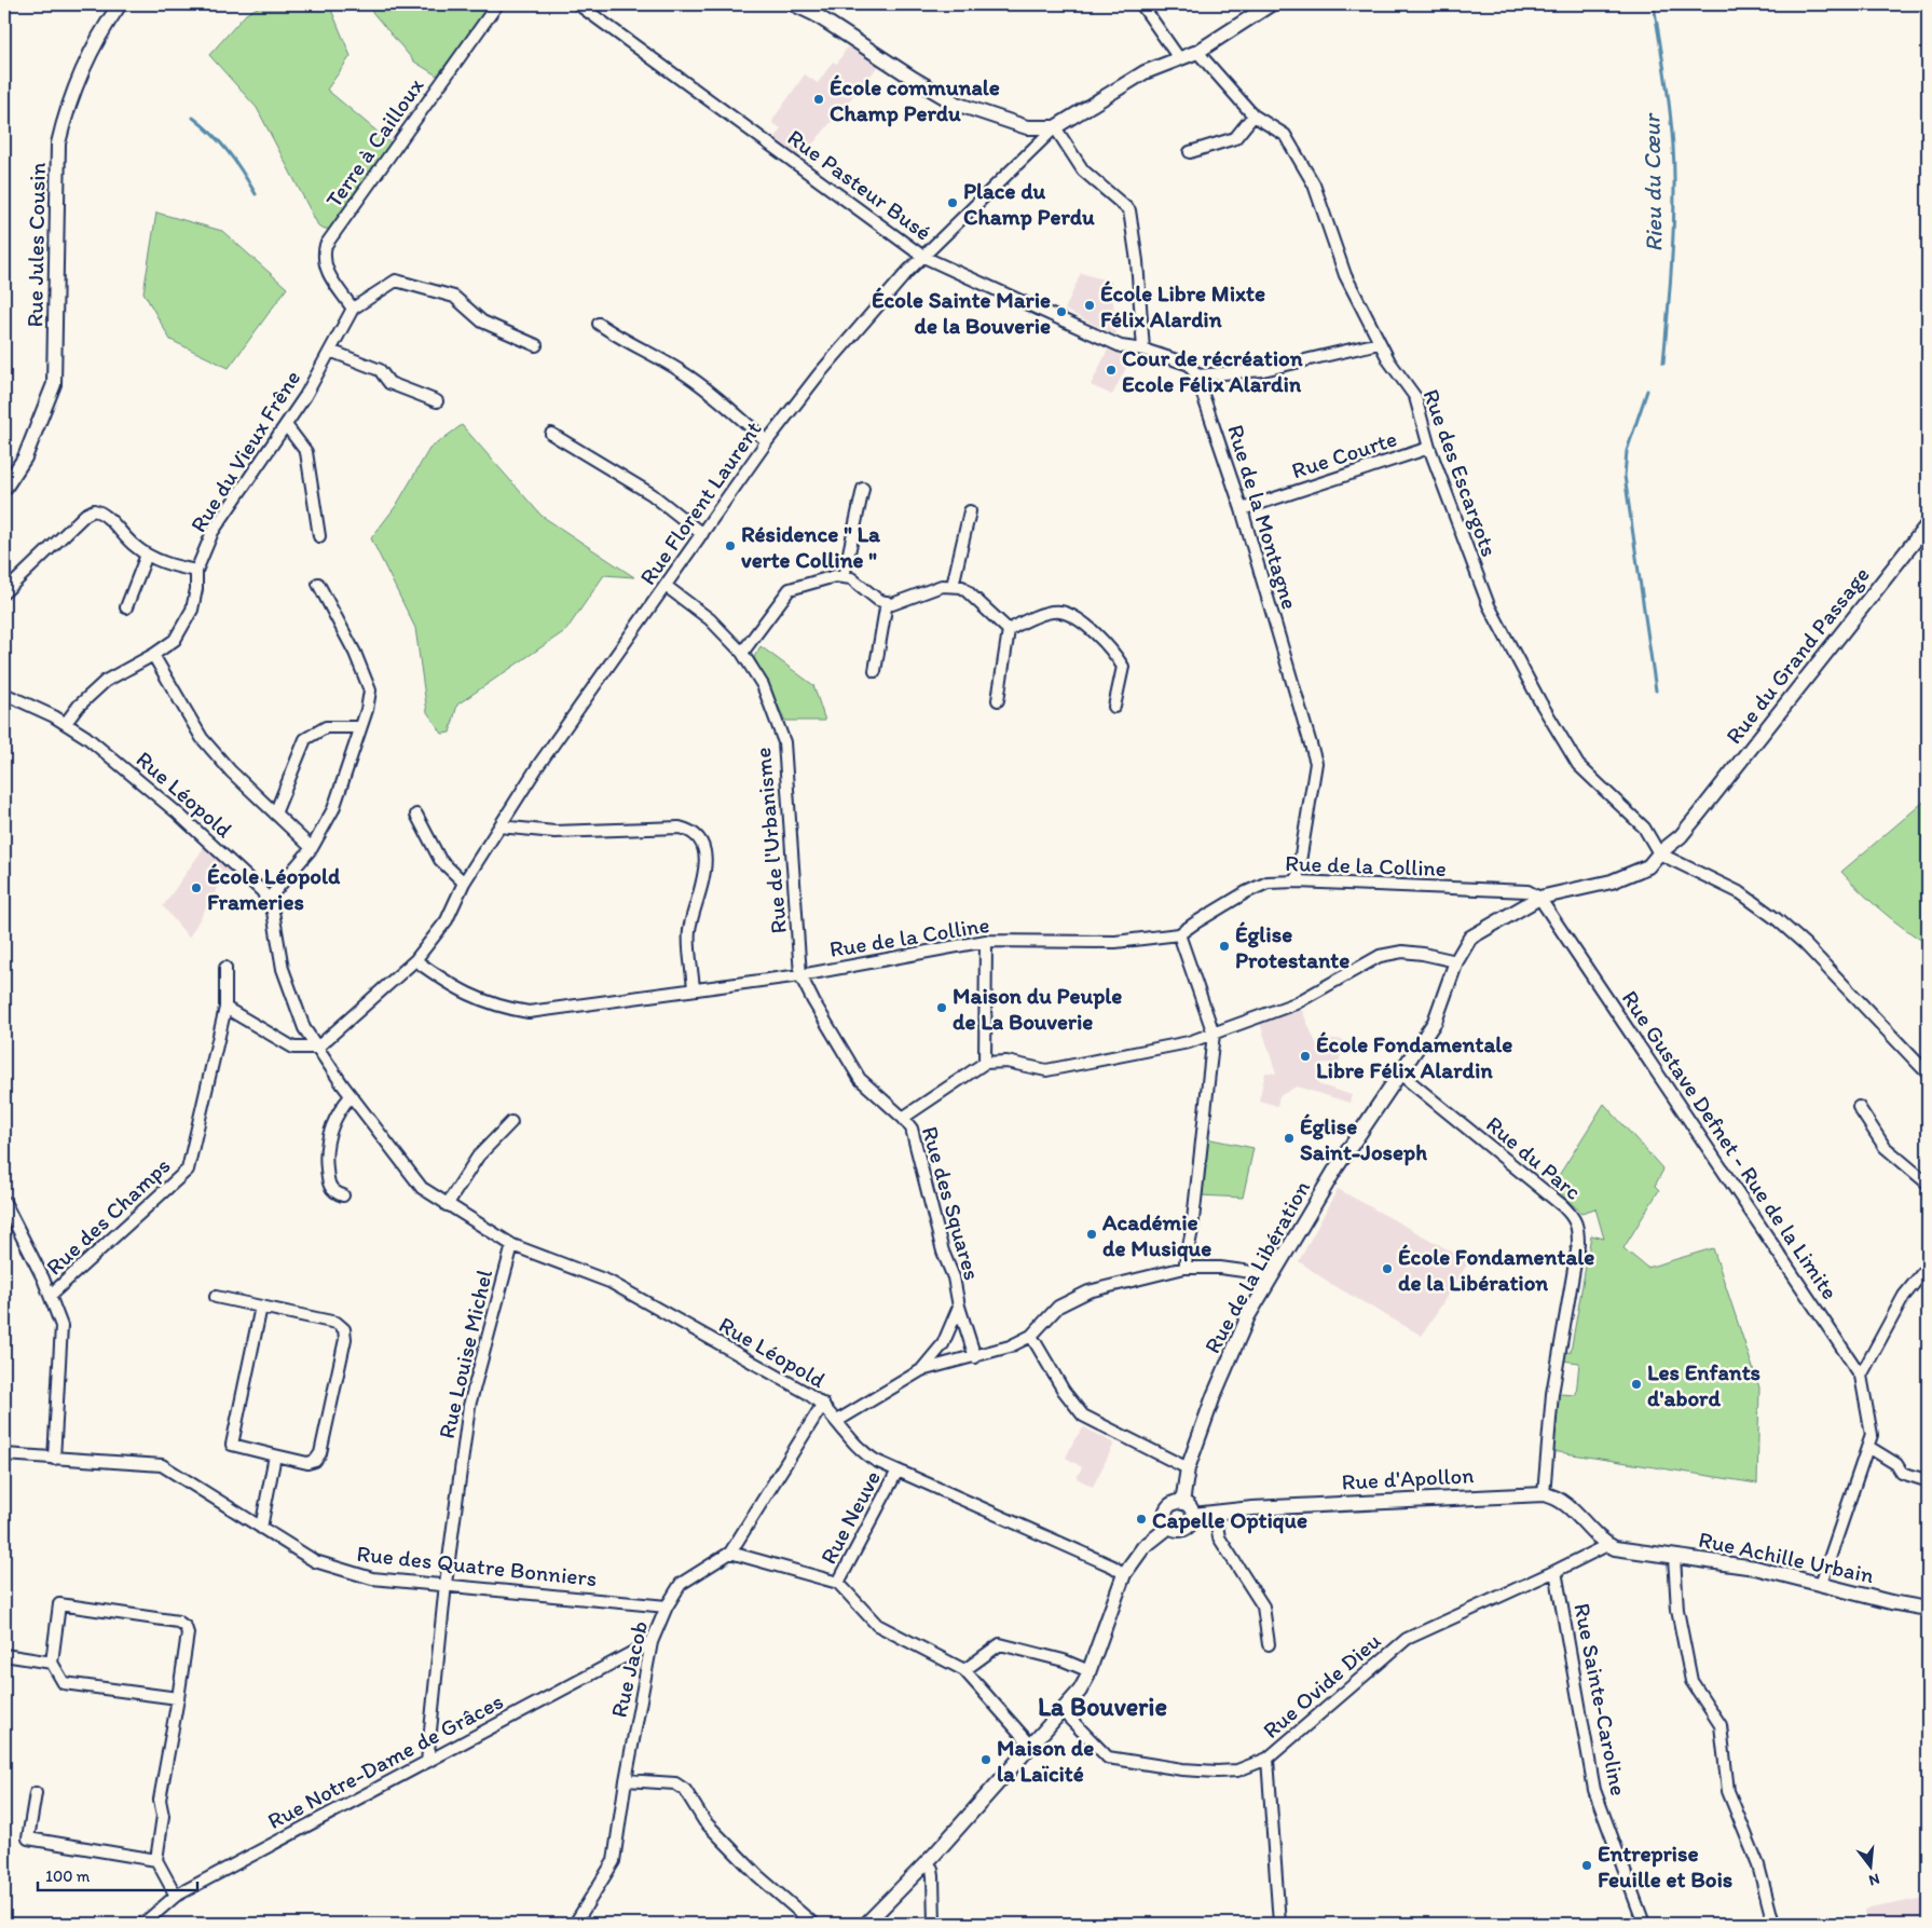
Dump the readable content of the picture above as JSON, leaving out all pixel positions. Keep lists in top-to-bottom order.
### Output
{
  "streets": {
    "street": [
      "Terre à Cailloux",
      "Rue Pasteur Busé",
      "Rue Jules Cousin",
      "Rue du Vieux Frêne",
      "Rue Courte",
      "Rue des Escargots",
      "Rue Florent Laurent",
      "Rue de la Montagne",
      "Rue du Grand Passage",
      "Rue Léopold",
      "Rue de l'Urbanisme",
      "Rue de la Colline",
      "Rue Gustave Defnet - Rue de la Limite",
      "Rue du Parc",
      "Rue des Squares",
      "Rue des Champs",
      "Rue de la Libération",
      "Rue Louise Michel",
      "Rue d'Apollon",
      "Rue Neuve",
      "Rue Achille Urbain",
      "Rue des Quatre Bonniers",
      "Rue Jacob",
      "Rue Ovide Dieu",
      "Rue Sainte-Caroline",
      "Rue Notre-Dame de Grâces"
    ]
  },
  "crossings": [
    ["Terre à Cailloux", "Rue du Vieux Frêne"],
    ["Rue Pasteur Busé", "Rue Florent Laurent"],
    ["Rue du Vieux Frêne", "Rue Léopold"],
    ["Rue Courte", "Rue des Escargots"],
    ["Rue Courte", "Rue de la Montagne"],
    ["Rue des Escargots", "Rue du Grand Passage"],
    ["Rue Florent Laurent", "Rue Léopold"],
    ["Rue Florent Laurent", "Rue de l'Urbanisme"],
    ["Rue Florent Laurent", "Rue de la Colline"],
    ["Rue de la Montagne", "Rue de la Colline"],
    ["Rue Léopold", "Rue des Squares"],
    ["Rue Léopold", "Rue Louise Michel"],
    ["Rue Léopold", "Rue Neuve"],
    ["Rue Léopold", "Rue Jacob"],
    ["Rue de l'Urbanisme", "Rue de la Colline"],
    ["Rue de l'Urbanisme", "Rue des Squares"],
    ["Rue de la Colline", "Rue Gustave Defnet - Rue de la Limite"],
    ["Rue de la Colline", "Rue des Squares"],
    ["Rue de la Colline", "Rue de la Libération"],
    ["Rue Gustave Defnet - Rue de la Limite", "Rue de la Libération"],
    ["Rue Gustave Defnet - Rue de la Limite", "Rue Achille Urbain"],
    ["Rue du Parc", "Rue de la Libération"],
    ["Rue du Parc", "Rue d'Apollon"],
    ["Rue de la Libération", "Rue d'Apollon"],
    ["Rue Louise Michel", "Rue des Quatre Bonniers"],
    ["Rue Louise Michel", "Rue Notre-Dame de Grâces"],
    ["Rue d'Apollon", "Rue Achille Urbain"],
    ["Rue d'Apollon", "Rue Ovide Dieu"],
    ["Rue Achille Urbain", "Rue Ovide Dieu"],
    ["Rue des Quatre Bonniers", "Rue Jacob"],
    ["Rue Jacob", "Rue Notre-Dame de Grâces"],
    ["Rue Ovide Dieu", "Rue Sainte-Caroline"]
  ],
  "districts": ["La Bouverie"],
  "water": ["Rieu du Cœur"],
  "places": [
    "École communale Champ Perdu",
    "Place du Champ Perdu",
    "École Libre Mixte Félix Alardin",
    "École Sainte Marie de la Bouverie",
    "Cour de récréation Ecole Félix Alardin",
    "Résidence \" La verte Colline \"",
    "École Léopold Frameries",
    "Église Protestante",
    "Maison du Peuple de La Bouverie",
    "École Fondamentale Libre Félix Alardin",
    "Église Saint-Joseph",
    "Académie de Musique",
    "École Fondamentale de la Libération",
    "Les Enfants d'abord",
    "Capelle Optique",
    "Maison de la Laïcité",
    "Entreprise Feuille et Bois"
  ],
  "scale_bar": "100 m",
  "north": "bottom"
}
